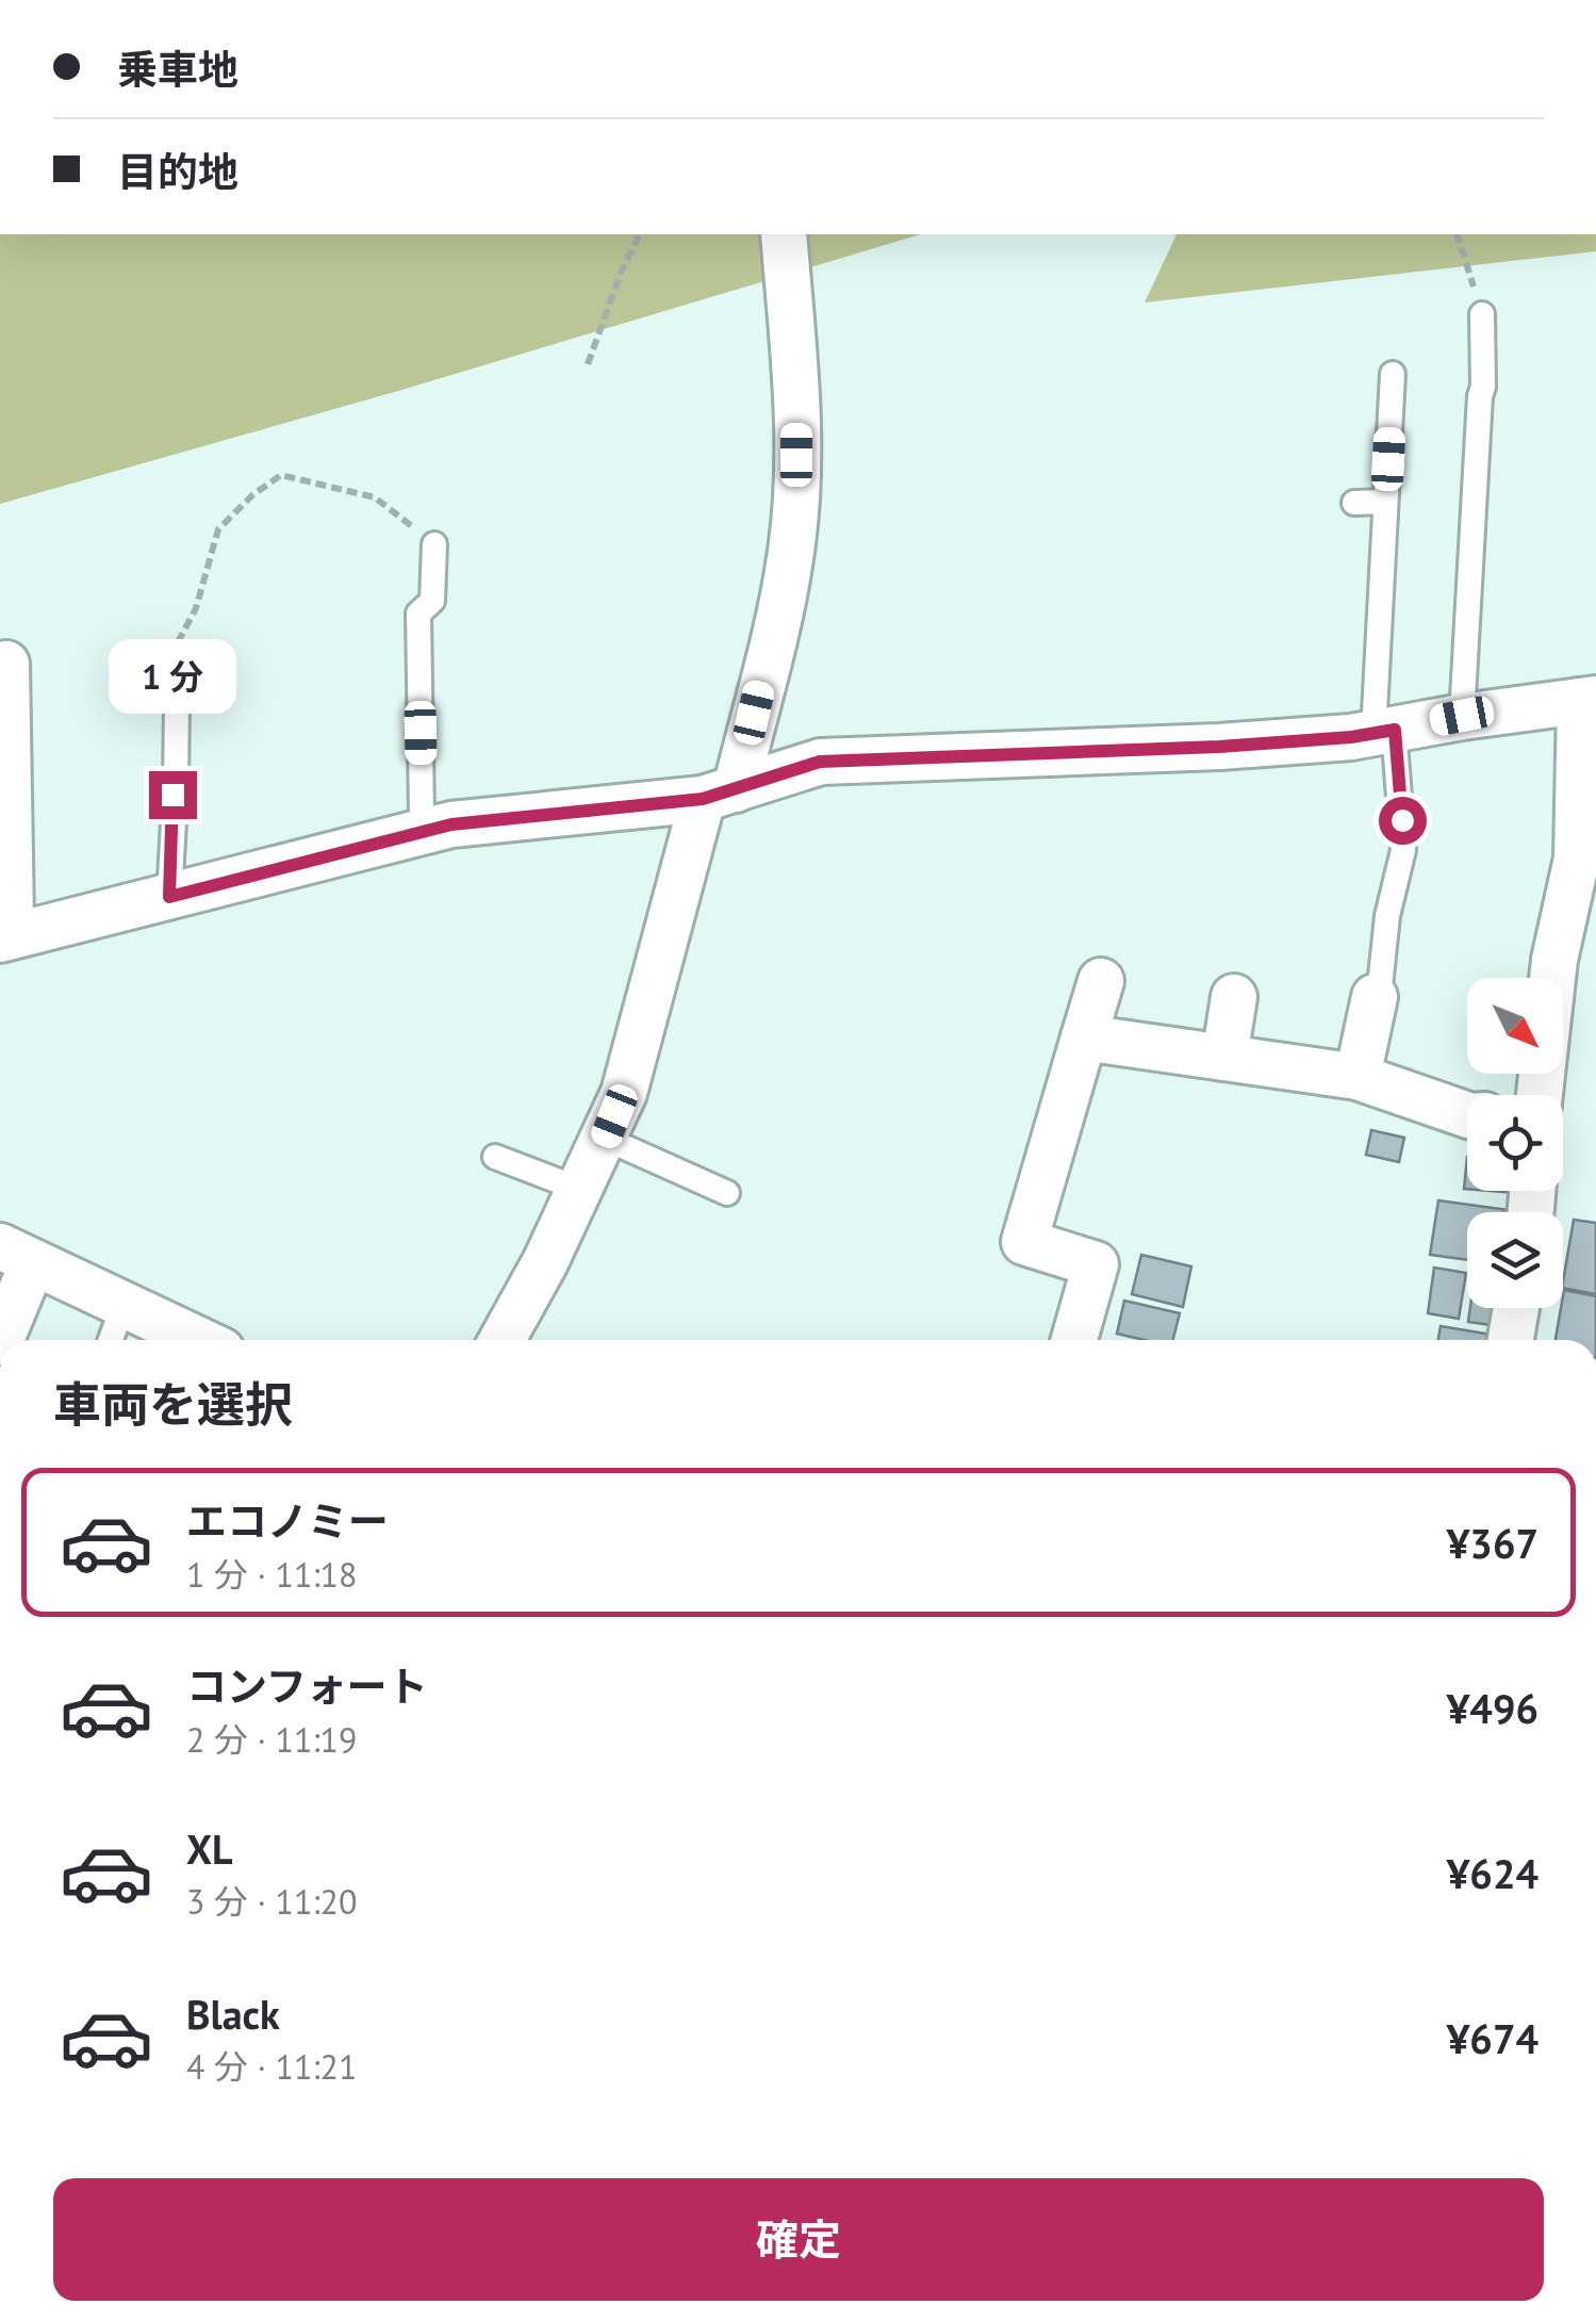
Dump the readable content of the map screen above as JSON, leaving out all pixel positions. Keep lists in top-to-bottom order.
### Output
{
  "north": "bottom right",
  "page": {
    "banner": ["乗車地", "目的地"],
    "bubble": "1 分",
    "heading": "車両を選択",
    "list": [
      {
        "name": "エコノミー",
        "note": "1 分 · 11:18",
        "value": "¥367"
      },
      {
        "name": "コンフォート",
        "note": "2 分 · 11:19",
        "value": "¥496"
      },
      {
        "name": "XL",
        "note": "3 分 · 11:20",
        "value": "¥624"
      },
      {
        "name": "Black",
        "note": "4 分 · 11:21",
        "value": "¥674"
      }
    ],
    "buttons": "確定"
  }
}
